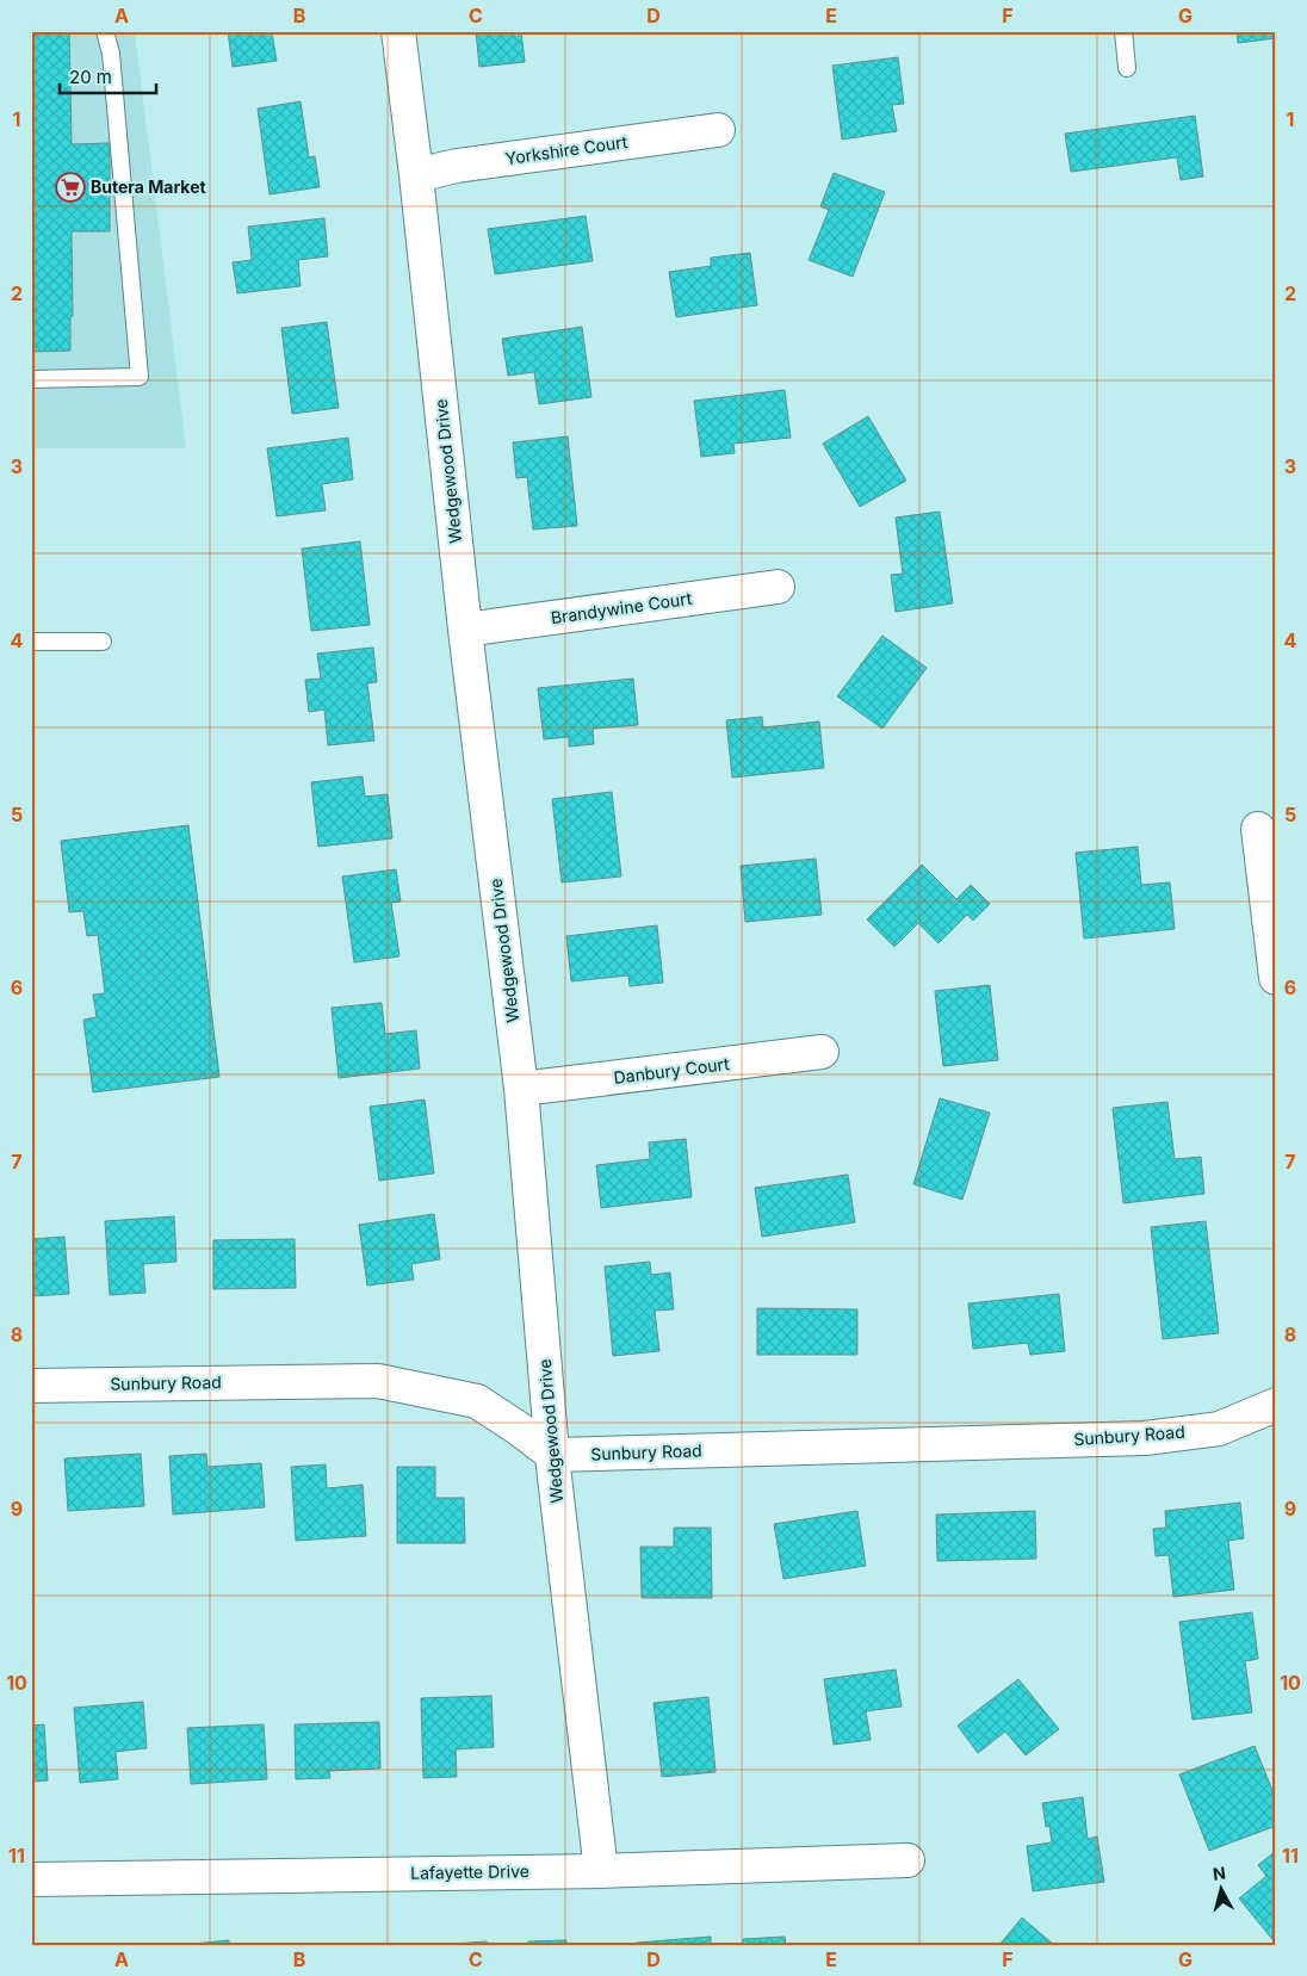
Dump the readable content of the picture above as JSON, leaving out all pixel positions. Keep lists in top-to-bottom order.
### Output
{
  "streets": {
    "street": [
      "Yorkshire Court",
      "Wedgewood Drive",
      "Brandywine Court",
      "Danbury Court",
      "Sunbury Road",
      "Lafayette Drive"
    ]
  },
  "crossings": [
    ["Yorkshire Court", "Wedgewood Drive"],
    ["Wedgewood Drive", "Brandywine Court"],
    ["Wedgewood Drive", "Danbury Court"],
    ["Wedgewood Drive", "Sunbury Road"],
    ["Wedgewood Drive", "Lafayette Drive"]
  ],
  "places": {
    "supermarket": ["Butera Market"]
  },
  "scale_bar": "20 m",
  "north": "top",
  "grid": {
    "columns": [
      "A",
      "B",
      "C",
      "D",
      "E",
      "F",
      "G"
    ],
    "rows": [
      "1",
      "2",
      "3",
      "4",
      "5",
      "6",
      "7",
      "8",
      "9",
      "10",
      "11"
    ]
  }
}
